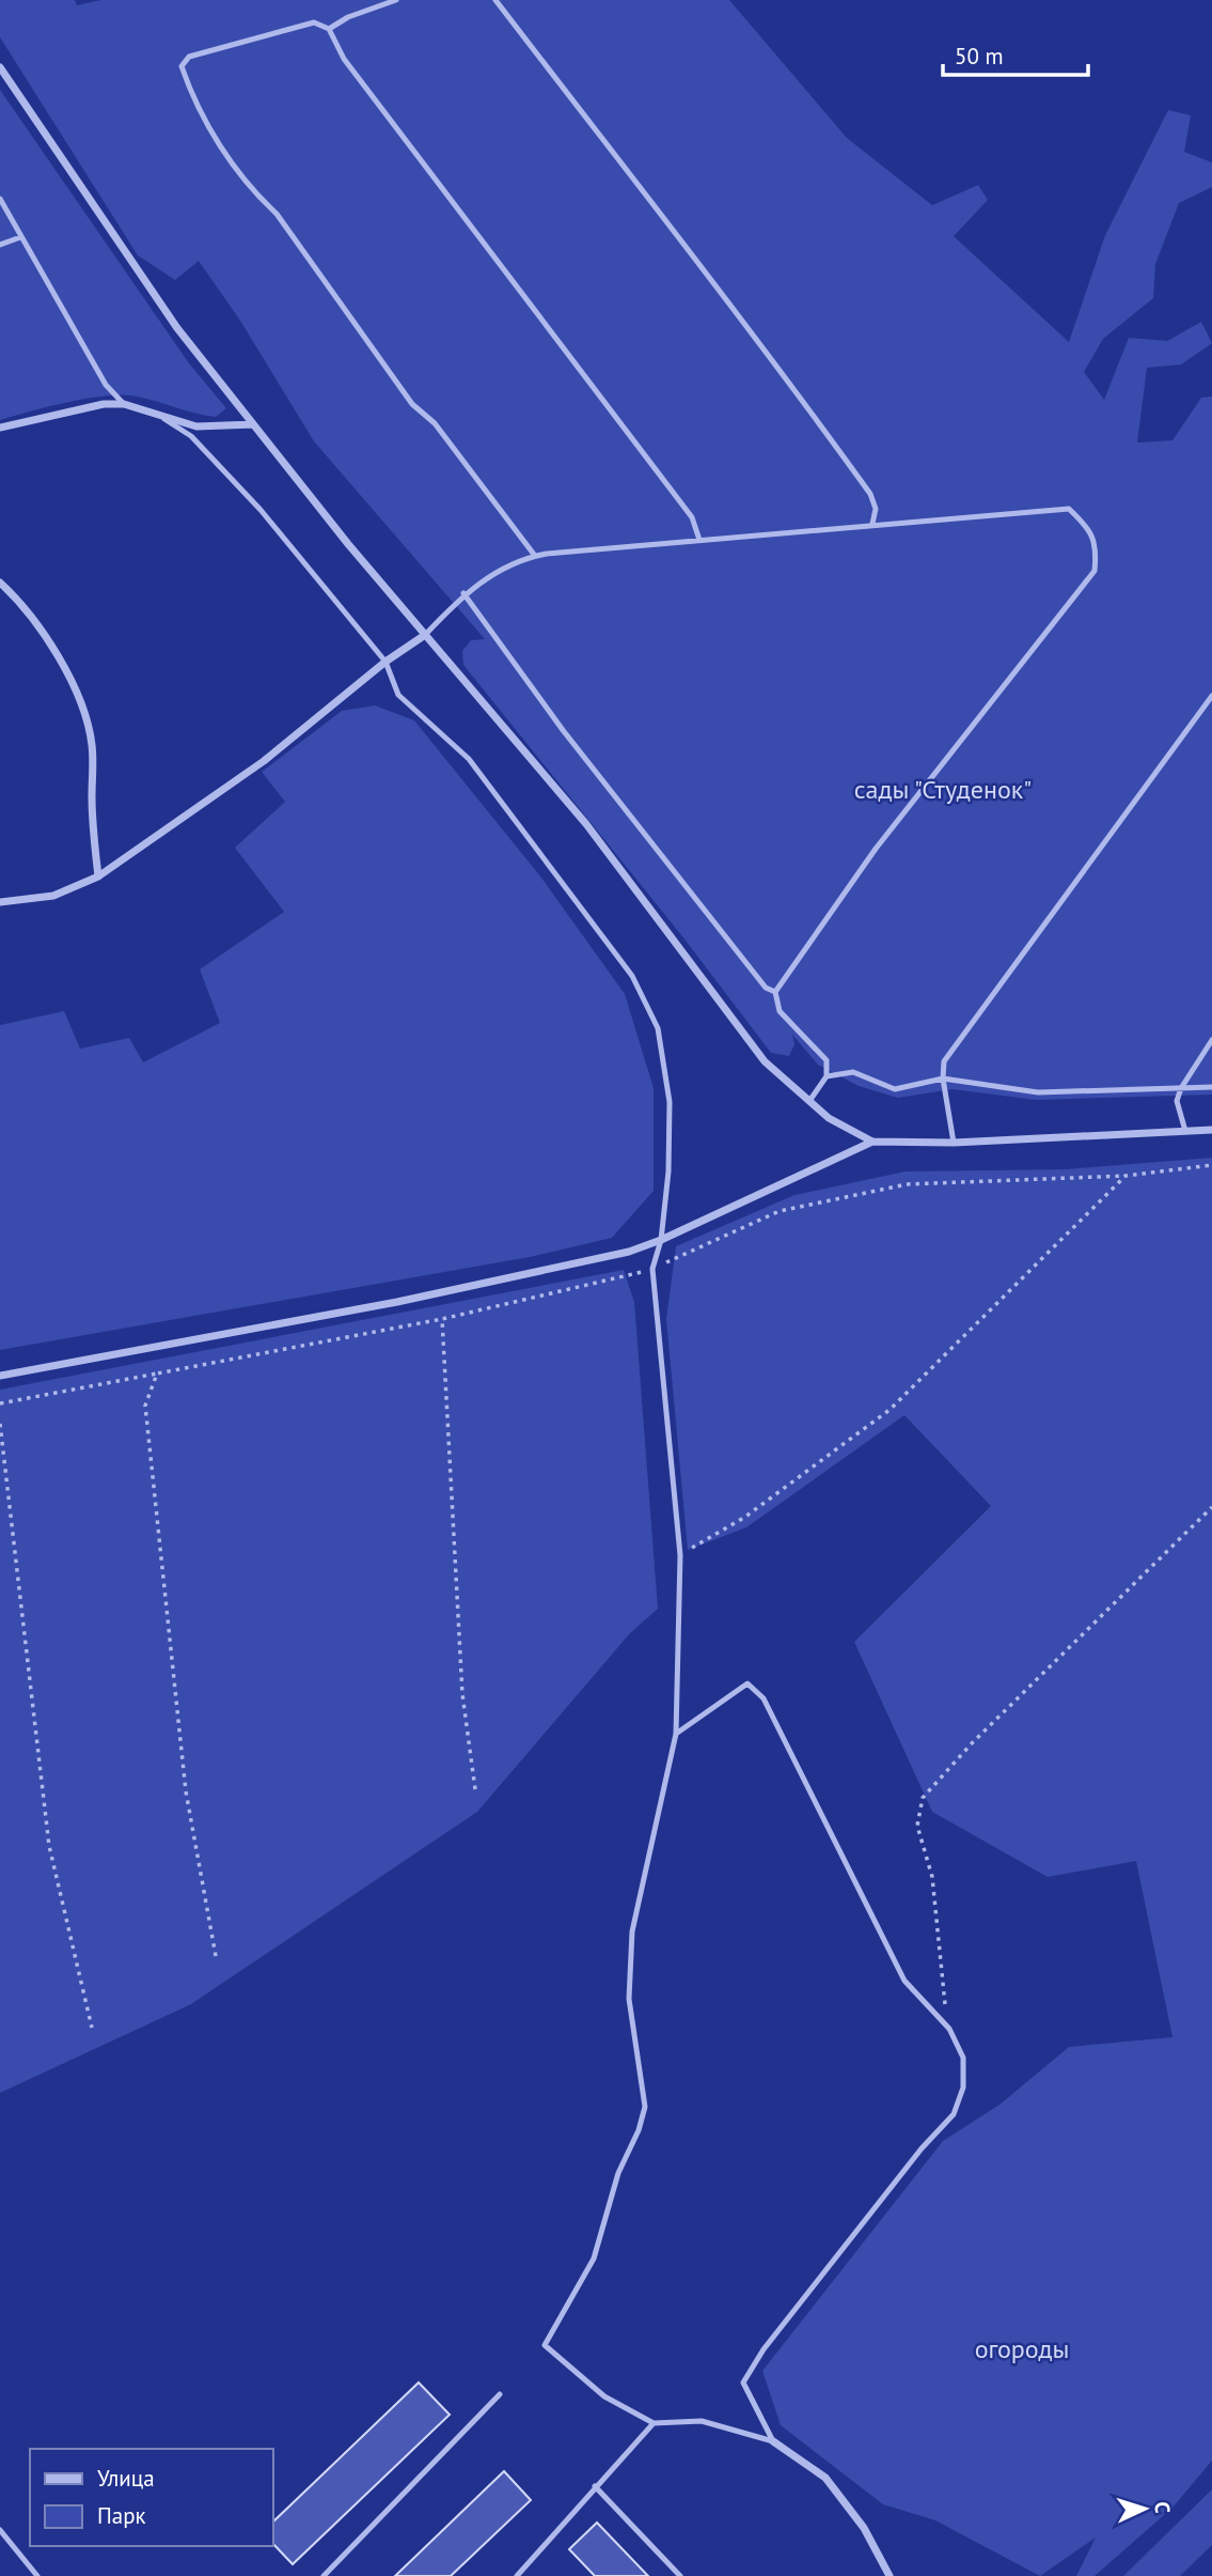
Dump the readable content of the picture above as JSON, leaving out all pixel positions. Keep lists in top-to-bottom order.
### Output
{
  "parks": ["сады \"Студенок\"", "огороды"],
  "legend": ["Улица", "Парк"],
  "scale_bar": "50 m",
  "north": "right"
}
